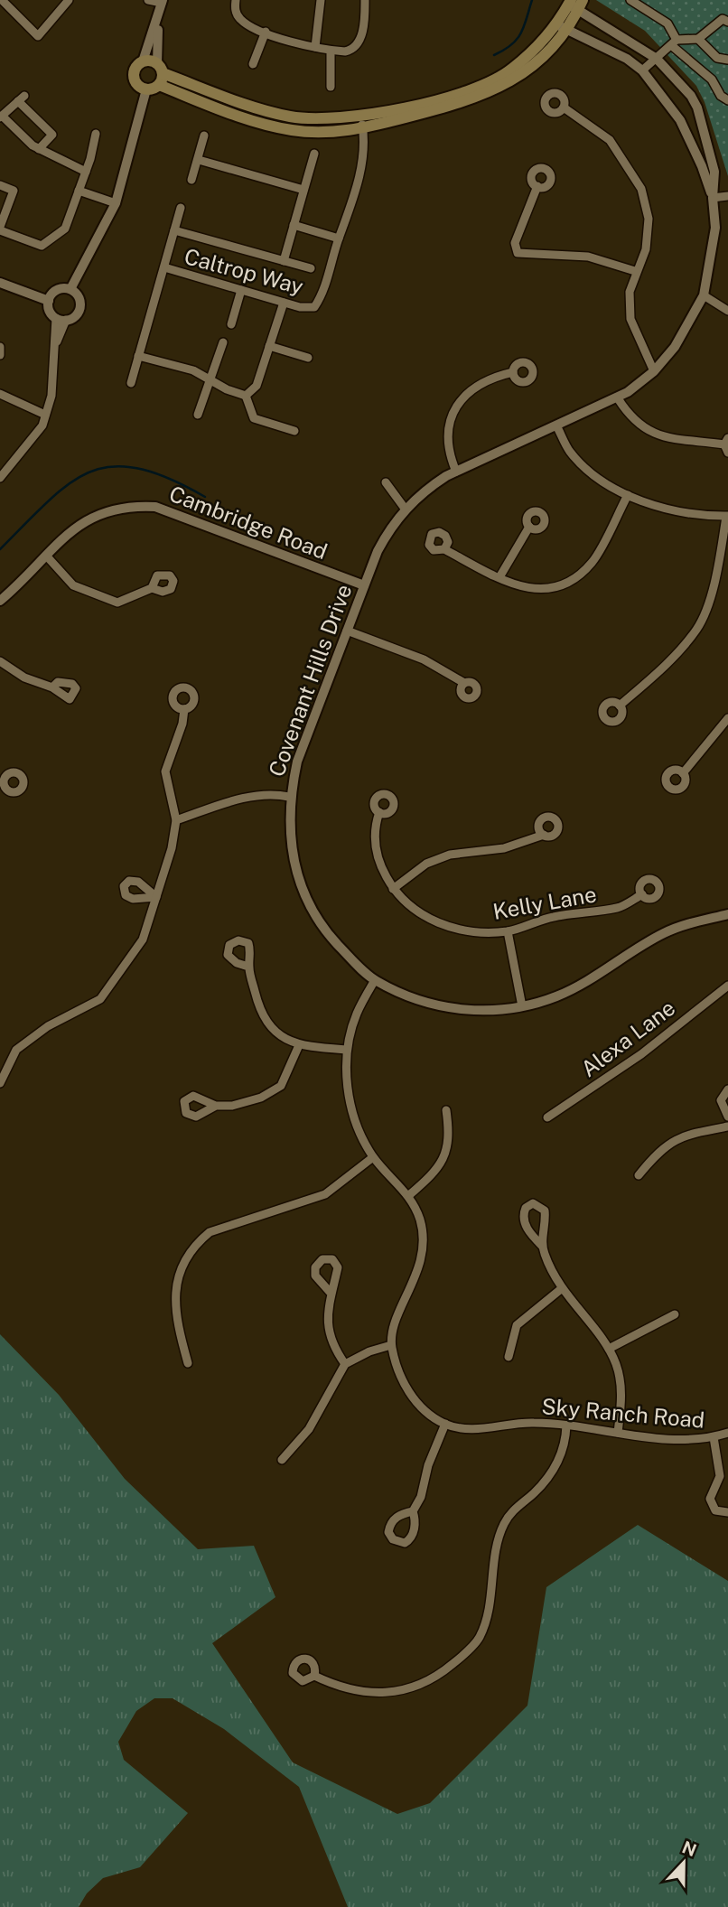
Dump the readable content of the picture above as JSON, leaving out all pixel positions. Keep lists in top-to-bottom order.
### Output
{
  "streets": {
    "street": [
      "Caltrop Way",
      "Cambridge Road",
      "Covenant Hills Drive",
      "Kelly Lane",
      "Alexa Lane",
      "Sky Ranch Road"
    ]
  },
  "crossings": [
    ["Cambridge Road", "Covenant Hills Drive"],
    ["Covenant Hills Drive", "Sky Ranch Road"]
  ],
  "north": "top"
}
